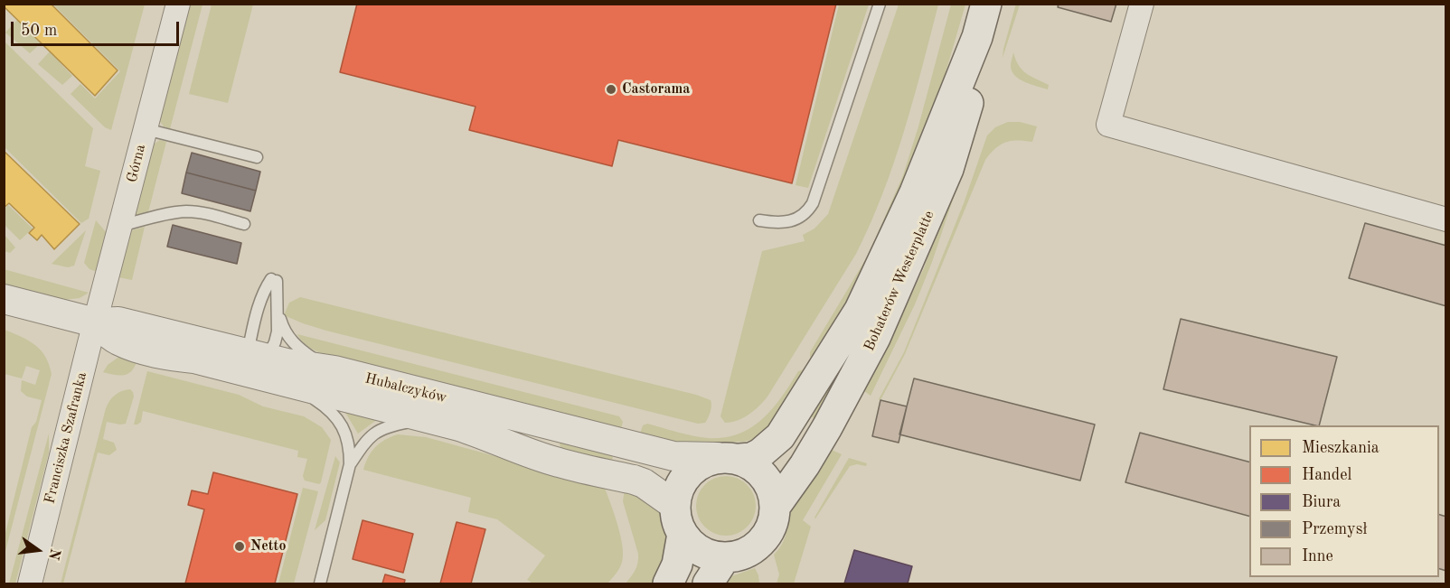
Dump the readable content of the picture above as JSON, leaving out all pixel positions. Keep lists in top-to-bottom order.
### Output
{
  "streets": {
    "main road": ["Bohaterów Westerplatte"],
    "street": ["Górna", "Hubalczyków", "Franciszka Szafranka"]
  },
  "crossings": [
    ["Górna", "Hubalczyków"],
    ["Górna", "Franciszka Szafranka"],
    ["Bohaterów Westerplatte", "Hubalczyków"],
    ["Hubalczyków", "Franciszka Szafranka"]
  ],
  "places": ["Castorama", "Netto"],
  "legend": [
    "Mieszkania",
    "Handel",
    "Biura",
    "Przemysł",
    "Inne"
  ],
  "scale_bar": "50 m",
  "north": "right"
}
